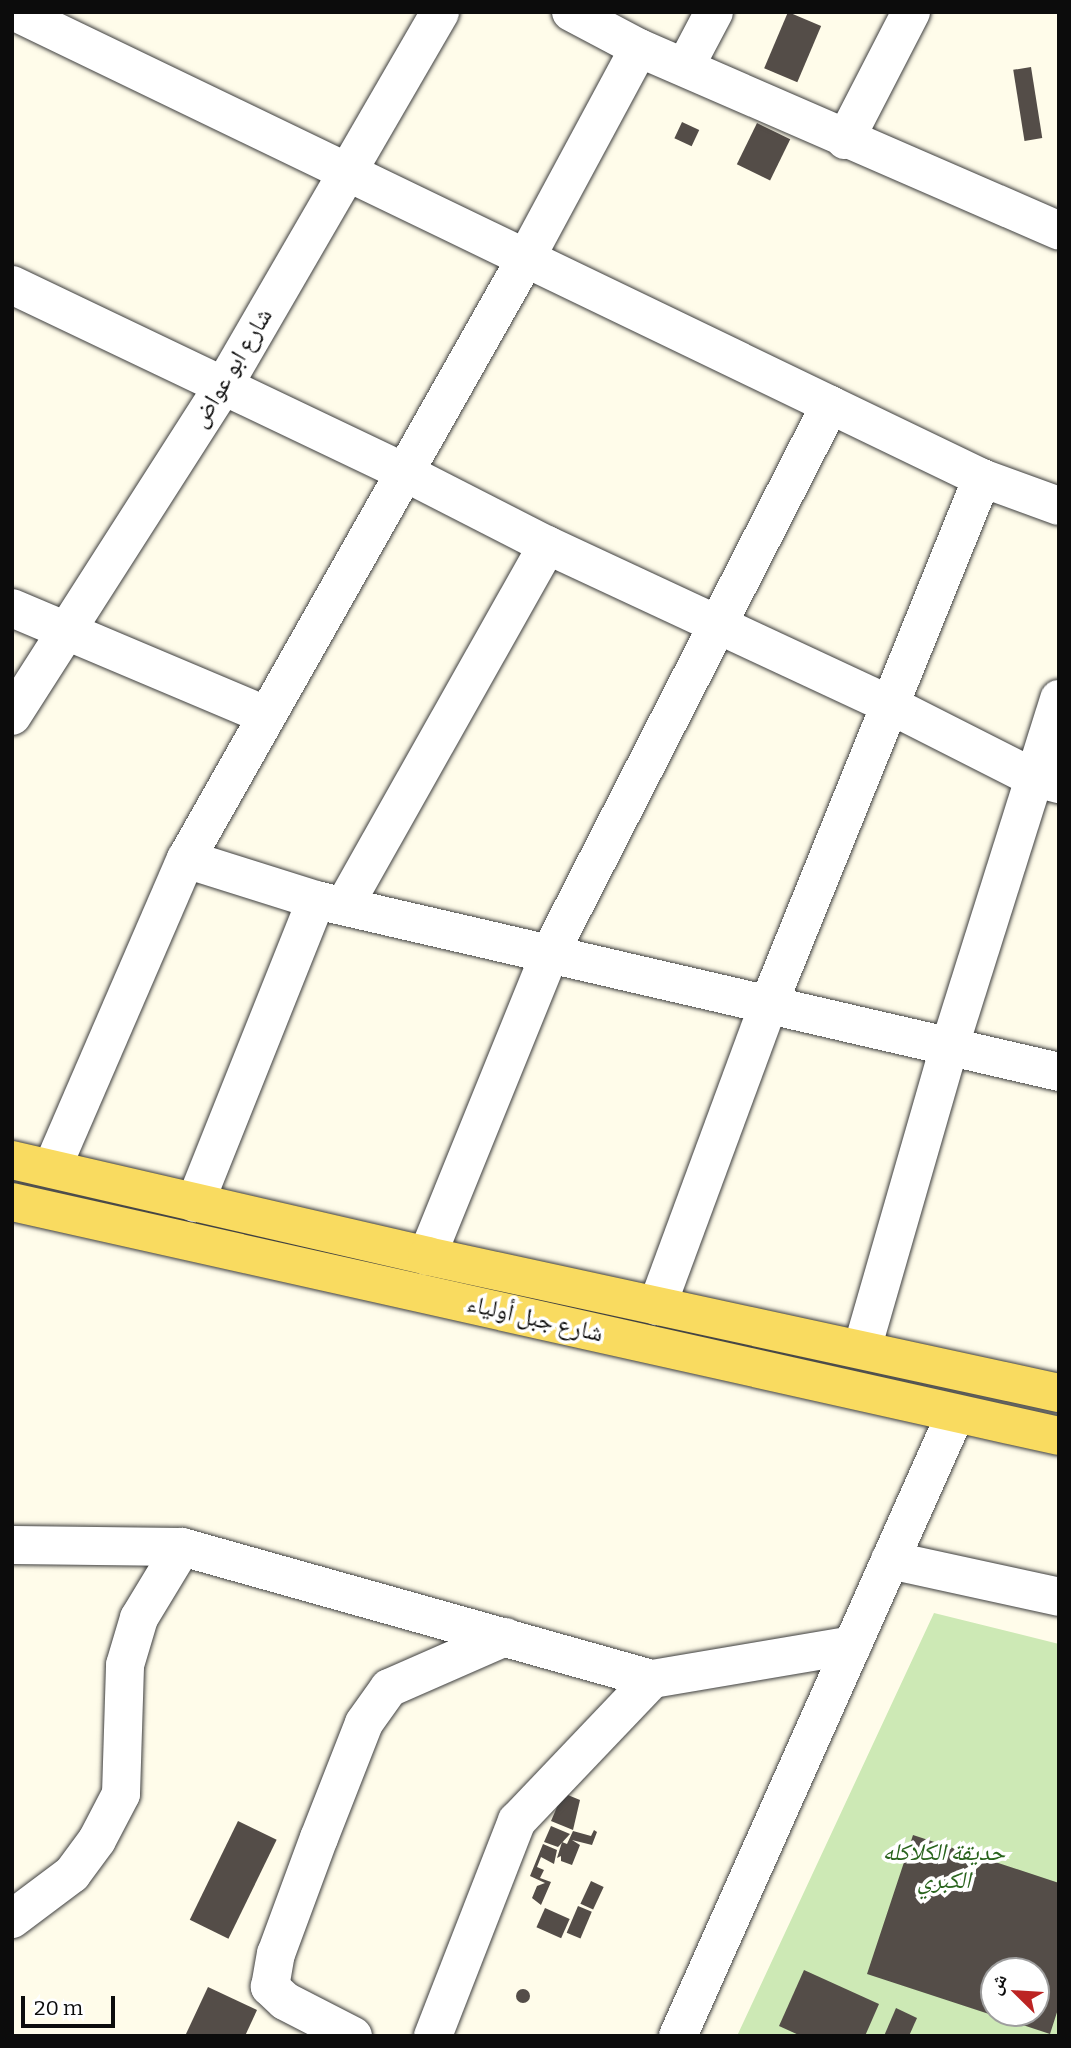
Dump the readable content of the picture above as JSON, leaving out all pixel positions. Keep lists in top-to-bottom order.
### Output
{
  "streets": {
    "main road": ["شارع جبل أولياء"],
    "street": ["شارع ابو عواض"]
  },
  "parks": ["حديقة الكلاكله الكبري"],
  "scale_bar": "20 m",
  "north": "top left"
}
